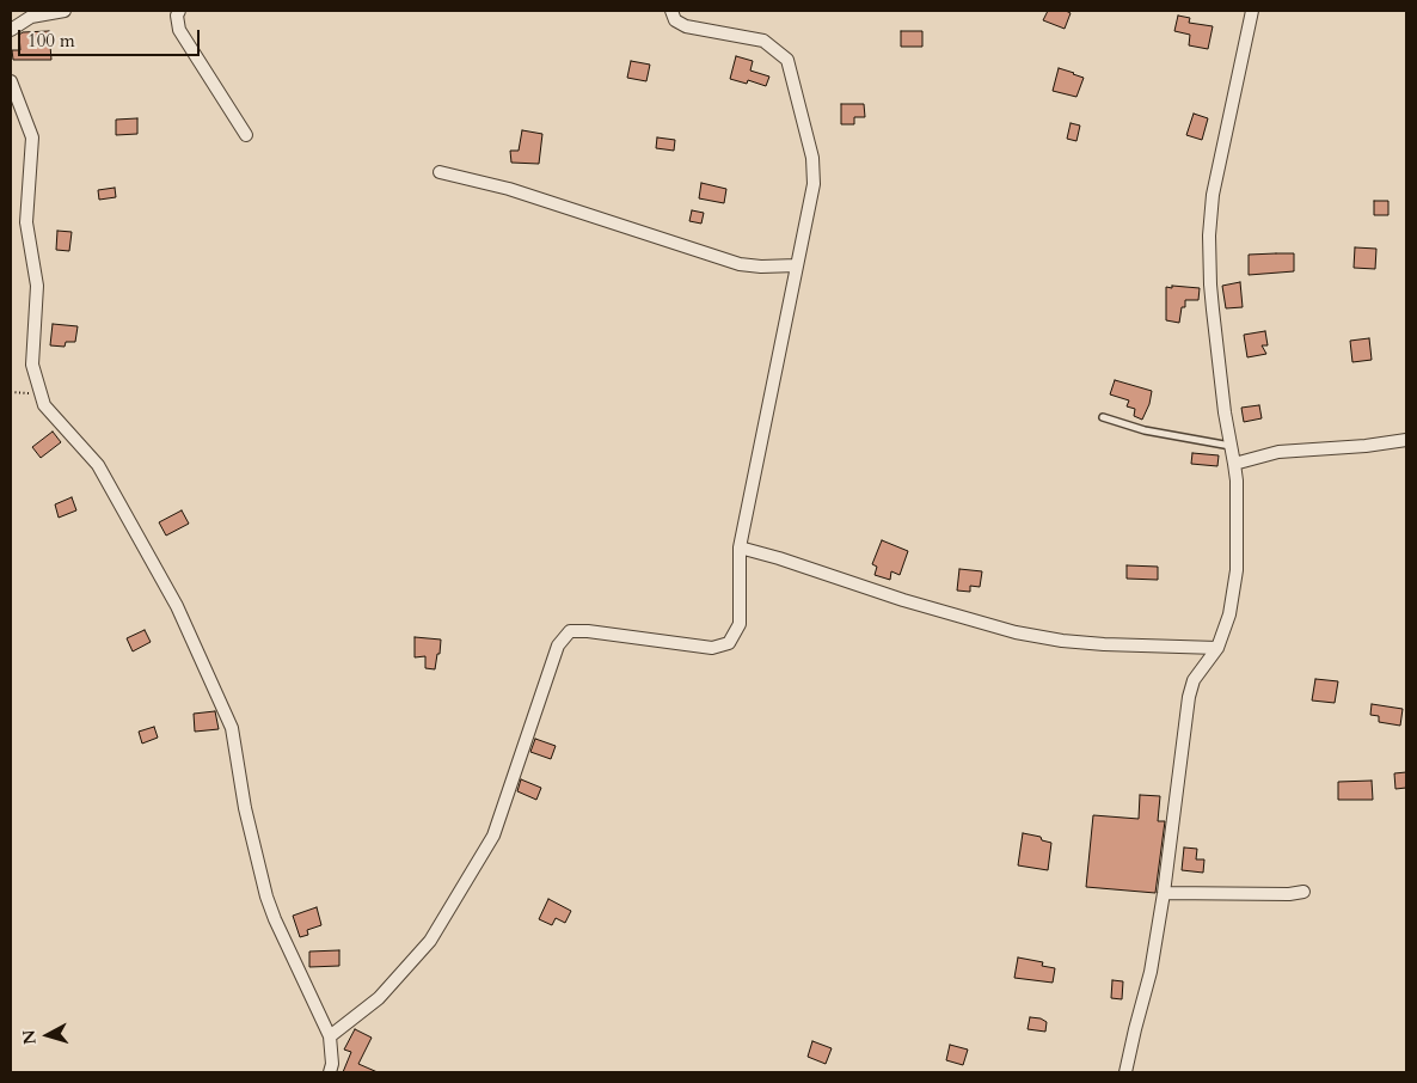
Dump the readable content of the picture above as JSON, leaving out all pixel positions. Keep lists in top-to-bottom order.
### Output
{
  "scale_bar": "100 m",
  "north": "left"
}
